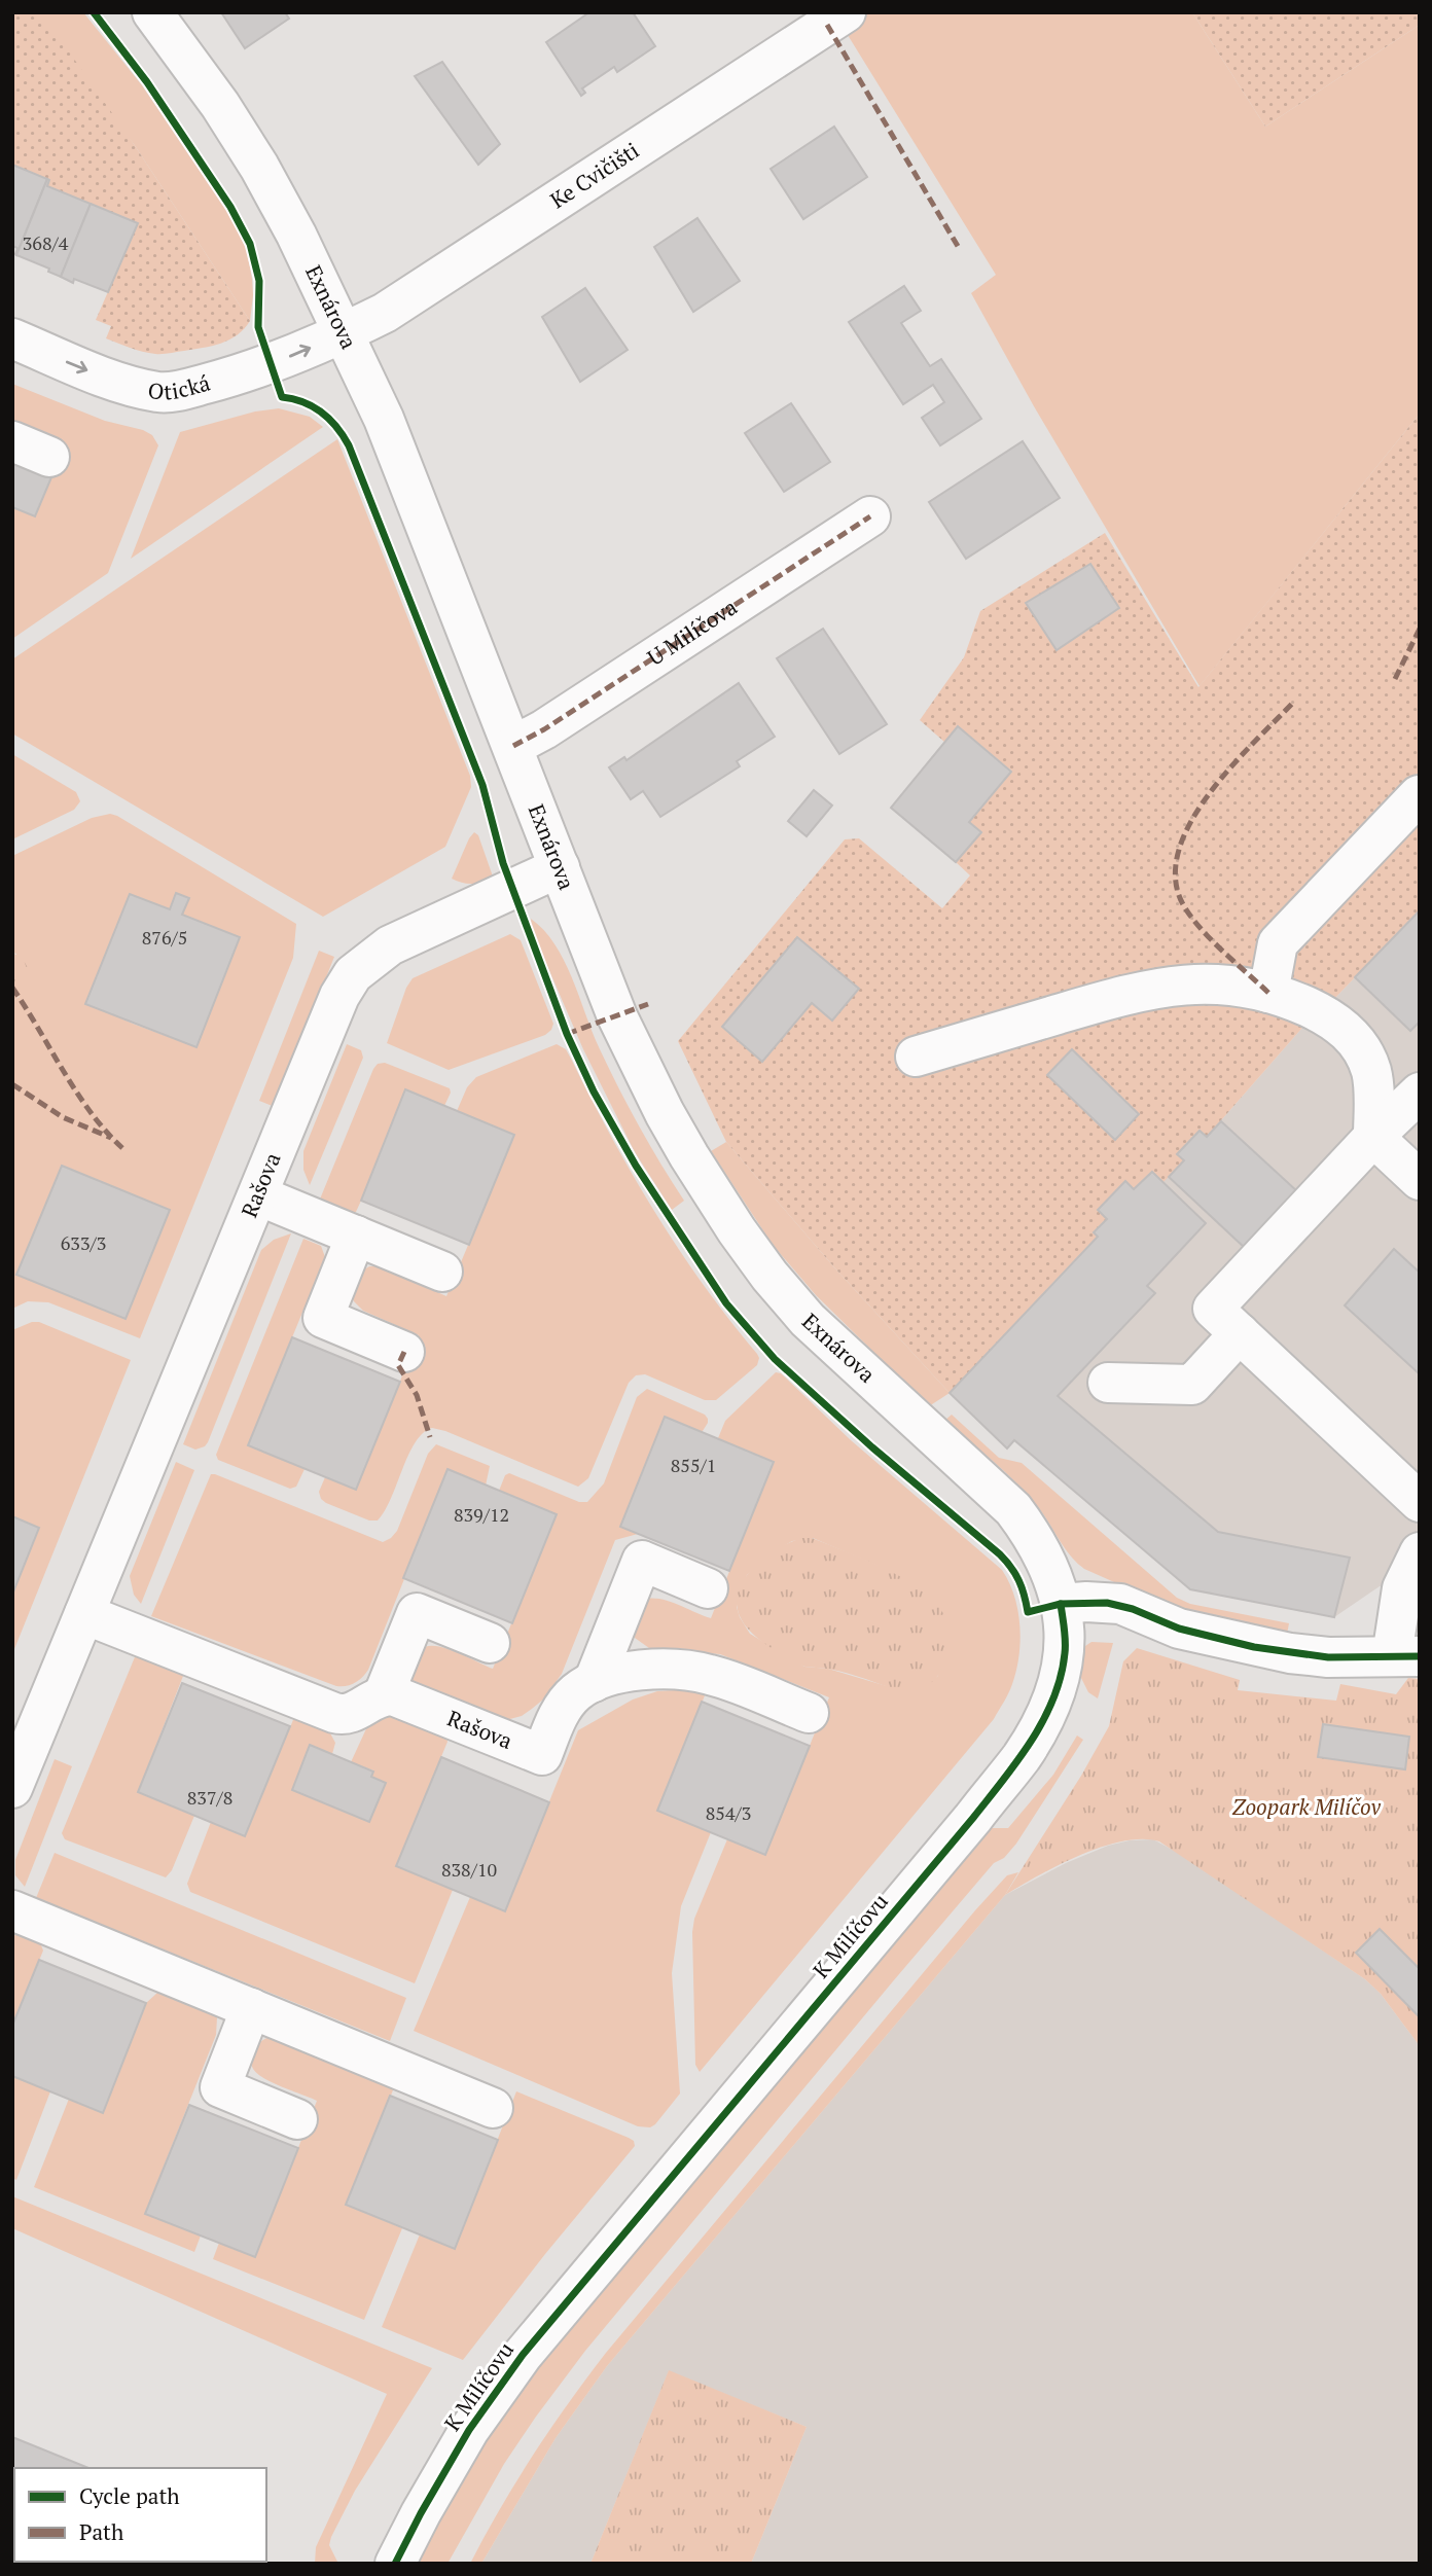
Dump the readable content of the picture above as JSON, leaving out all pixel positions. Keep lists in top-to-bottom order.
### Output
{
  "streets": {
    "street": [
      "Ke Cvičišti",
      "Exnárova",
      "Otická",
      "U Milíčova",
      "Rašova",
      "K Milíčovu"
    ]
  },
  "crossings": [
    ["Ke Cvičišti", "Exnárova"],
    ["Ke Cvičišti", "Otická"],
    ["Exnárova", "Otická"],
    ["Exnárova", "U Milíčova"],
    ["Exnárova", "Rašova"],
    ["Exnárova", "K Milíčovu"]
  ],
  "one_way": ["Otická"],
  "parks": ["Zoopark Milíčov"],
  "house_numbers": [
    "368/4",
    "876/5",
    "633/3",
    "855/1",
    "839/12",
    "837/8",
    "854/3",
    "838/10"
  ],
  "legend": ["Cycle path", "Path"]
}
